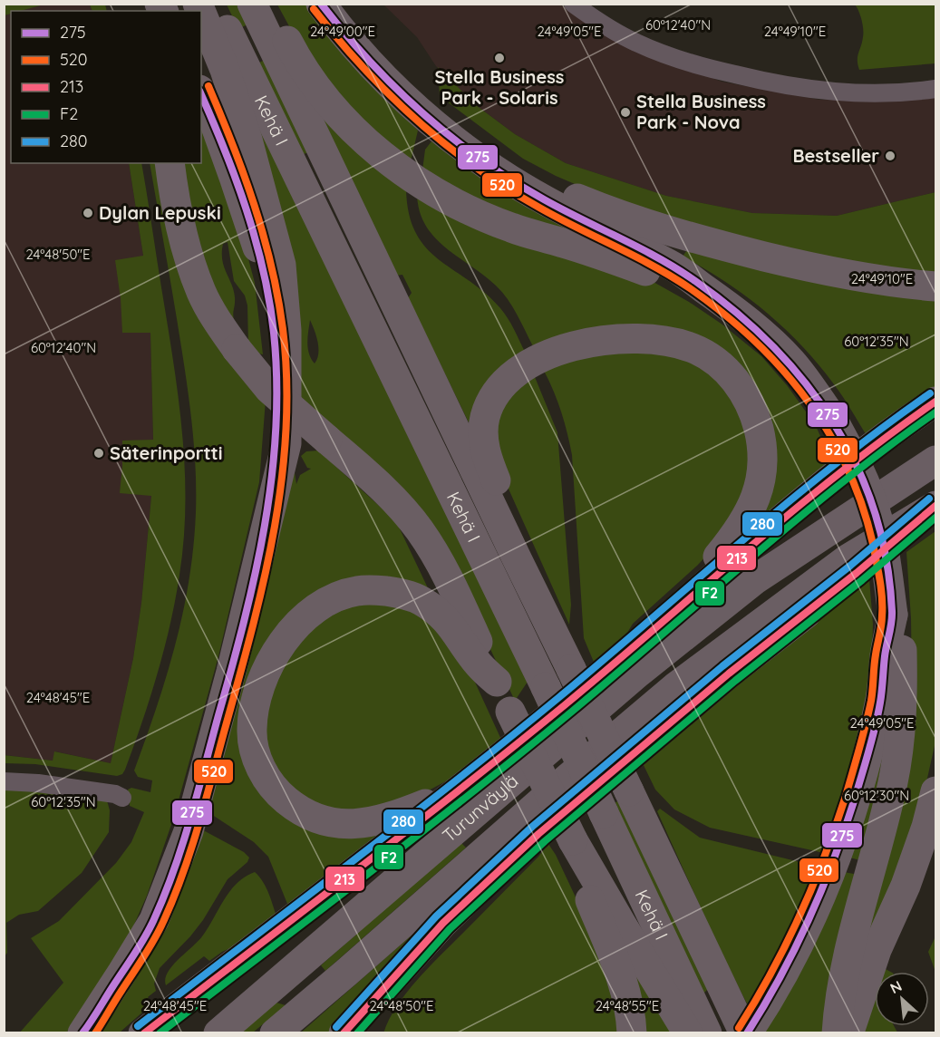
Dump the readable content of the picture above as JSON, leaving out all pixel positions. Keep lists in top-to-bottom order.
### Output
{
  "streets": {
    "highway": ["Kehä I", "Turunväylä"]
  },
  "places": [
    "Stella Business Park - Solaris",
    "Stella Business Park - Nova",
    "Bestseller",
    "Dylan Lepuski",
    "Säterinportti"
  ],
  "lines": [
    "transit line 275",
    "transit line 520",
    "transit line 280",
    "transit line 213",
    "transit line F2"
  ],
  "legend": [
    "275",
    "520",
    "213",
    "F2",
    "280"
  ],
  "north": "top left",
  "coordinates": [
    "60°12'40\"N",
    "24°49'00\"E",
    "24°49'05\"E",
    "24°49'10\"E",
    "24°48'50\"E",
    "60°12'35\"N",
    "24°48'45\"E",
    "60°12'30\"N",
    "24°48'55\"E"
  ]
}
